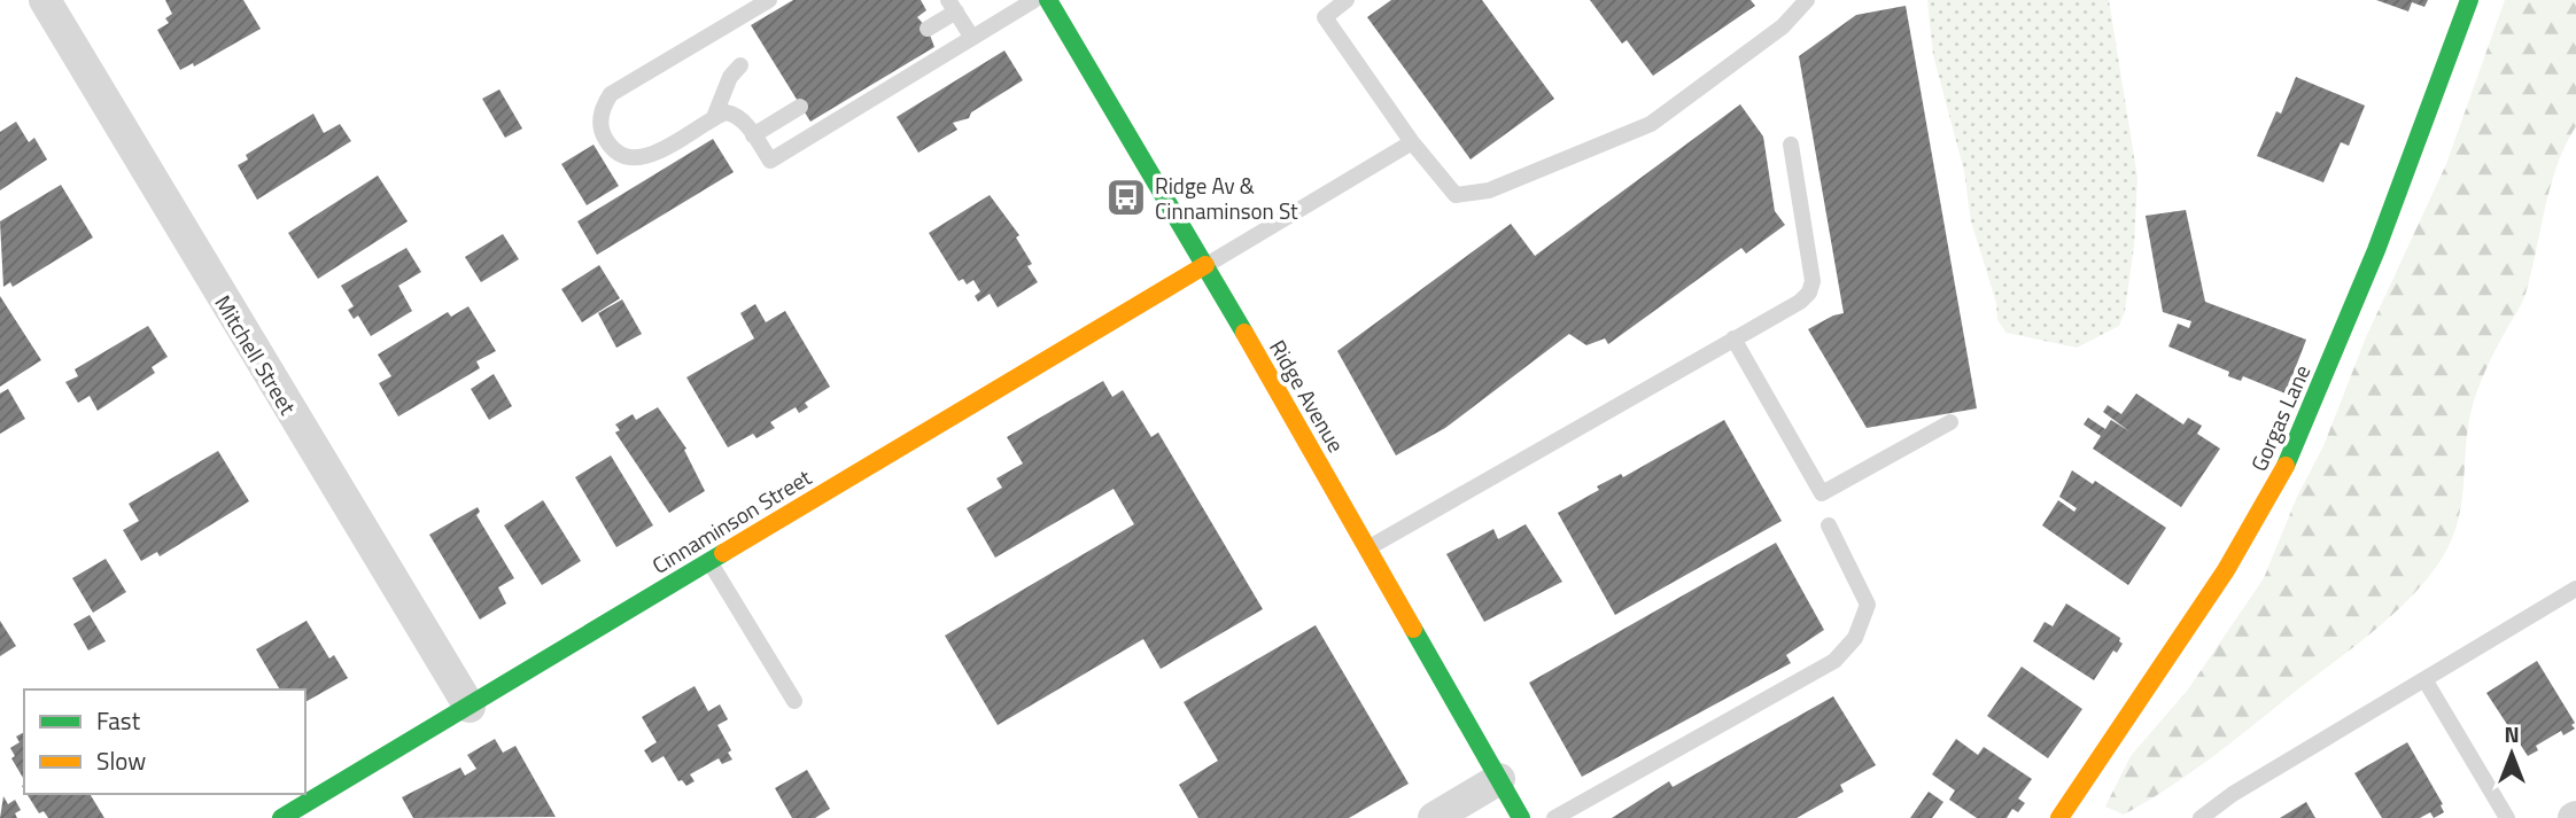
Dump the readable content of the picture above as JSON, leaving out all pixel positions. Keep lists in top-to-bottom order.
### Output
{
  "streets": {
    "street": [
      "Mitchell Street",
      "Ridge Avenue",
      "Gorgas Lane",
      "Cinnaminson Street"
    ]
  },
  "crossings": [
    ["Mitchell Street", "Cinnaminson Street"],
    ["Ridge Avenue", "Cinnaminson Street"]
  ],
  "places": {
    "bus stop": ["Ridge Av & Cinnaminson St"]
  },
  "legend": ["Fast", "Slow"],
  "north": "top"
}
